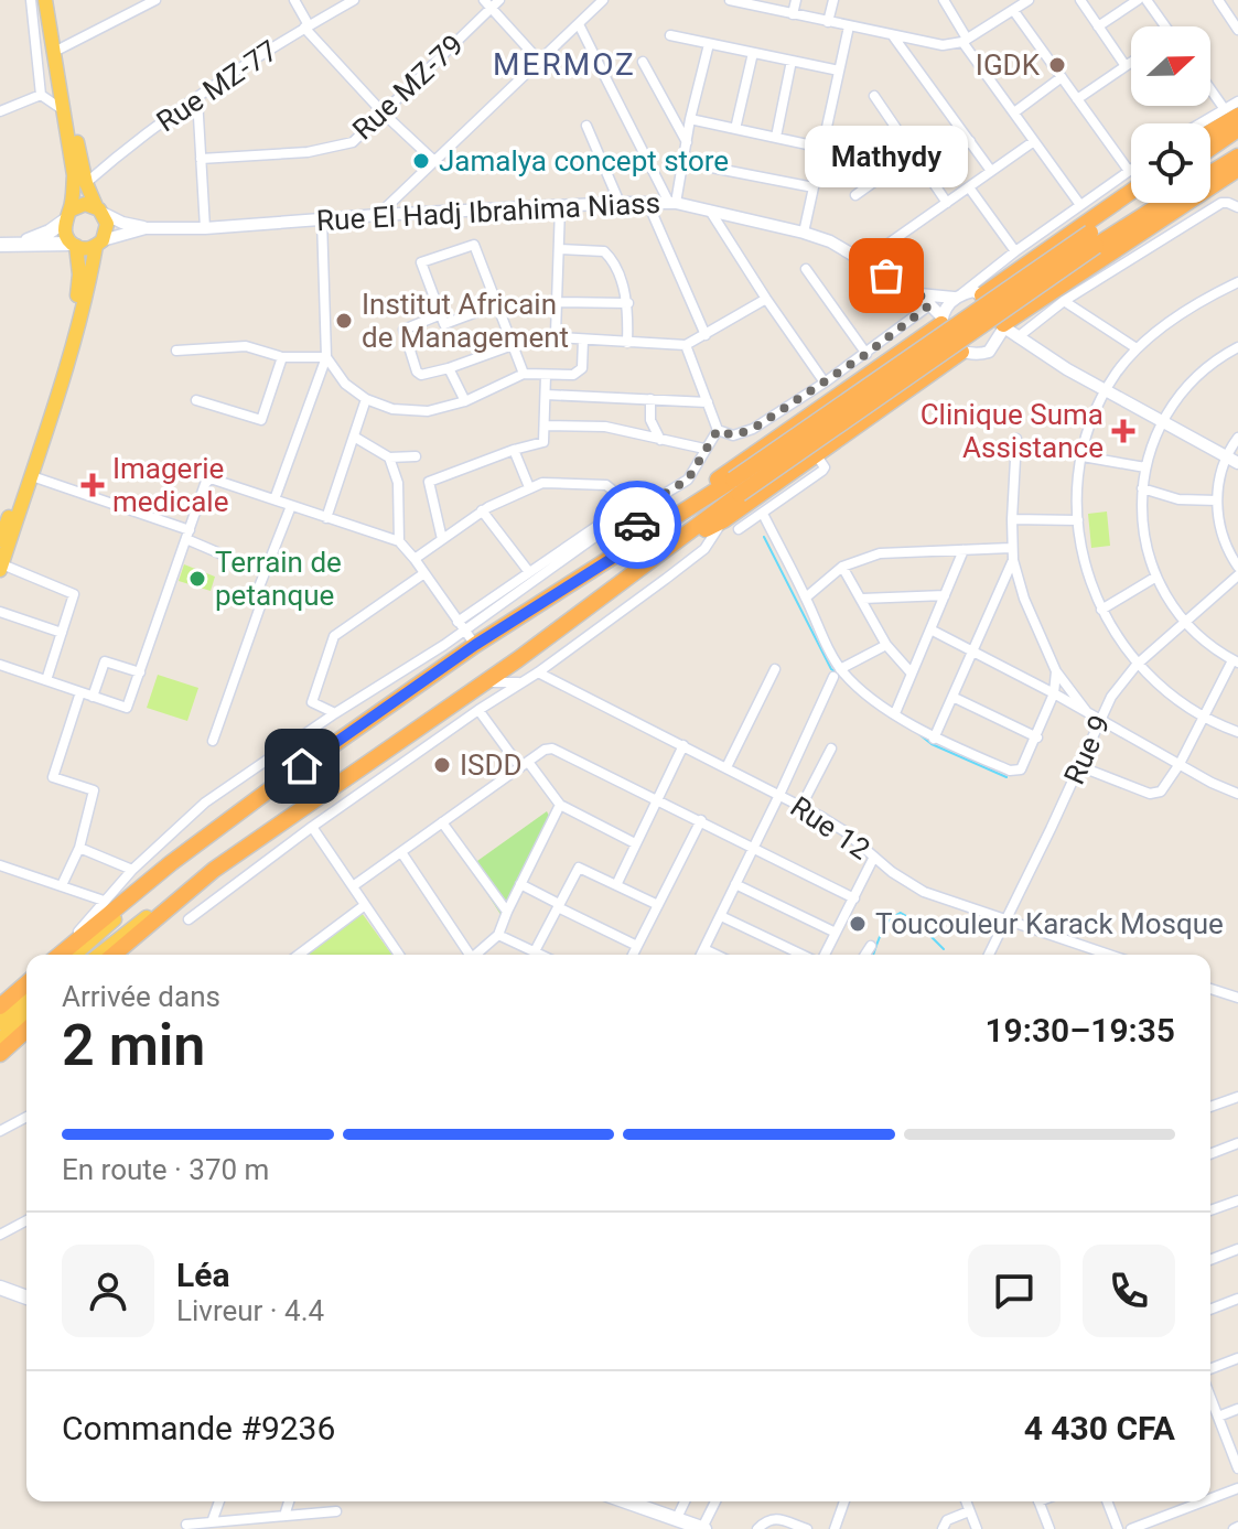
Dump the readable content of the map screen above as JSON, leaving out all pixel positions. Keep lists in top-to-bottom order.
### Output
{
  "streets": {
    "street": [
      "Rue MZ-77",
      "Rue MZ-79",
      "Rue El Hadj Ibrahima Niass",
      "Rue 9",
      "Rue 12"
    ]
  },
  "crossings": [
    ["Rue 9", "Rue 12"]
  ],
  "districts": ["MERMOZ"],
  "places": {
    "other": [
      "IGDK",
      "Jamalya concept store",
      "Mathydy",
      "Institut Africain de Management",
      "Terrain de petanque",
      "ISDD",
      "Toucouleur Karack Mosque"
    ],
    "health": ["Clinique Suma Assistance", "Imagerie medicale"]
  },
  "north": "right",
  "page": {
    "bubble": "Mathydy",
    "heading": ["2 min", "Arrivée dans", "19:30–19:35"],
    "panel": [
      "Léa",
      "Livreur · 4.4",
      "Commande #9236",
      "4 430 CFA"
    ],
    "bar": "En route · 370 m"
  }
}
